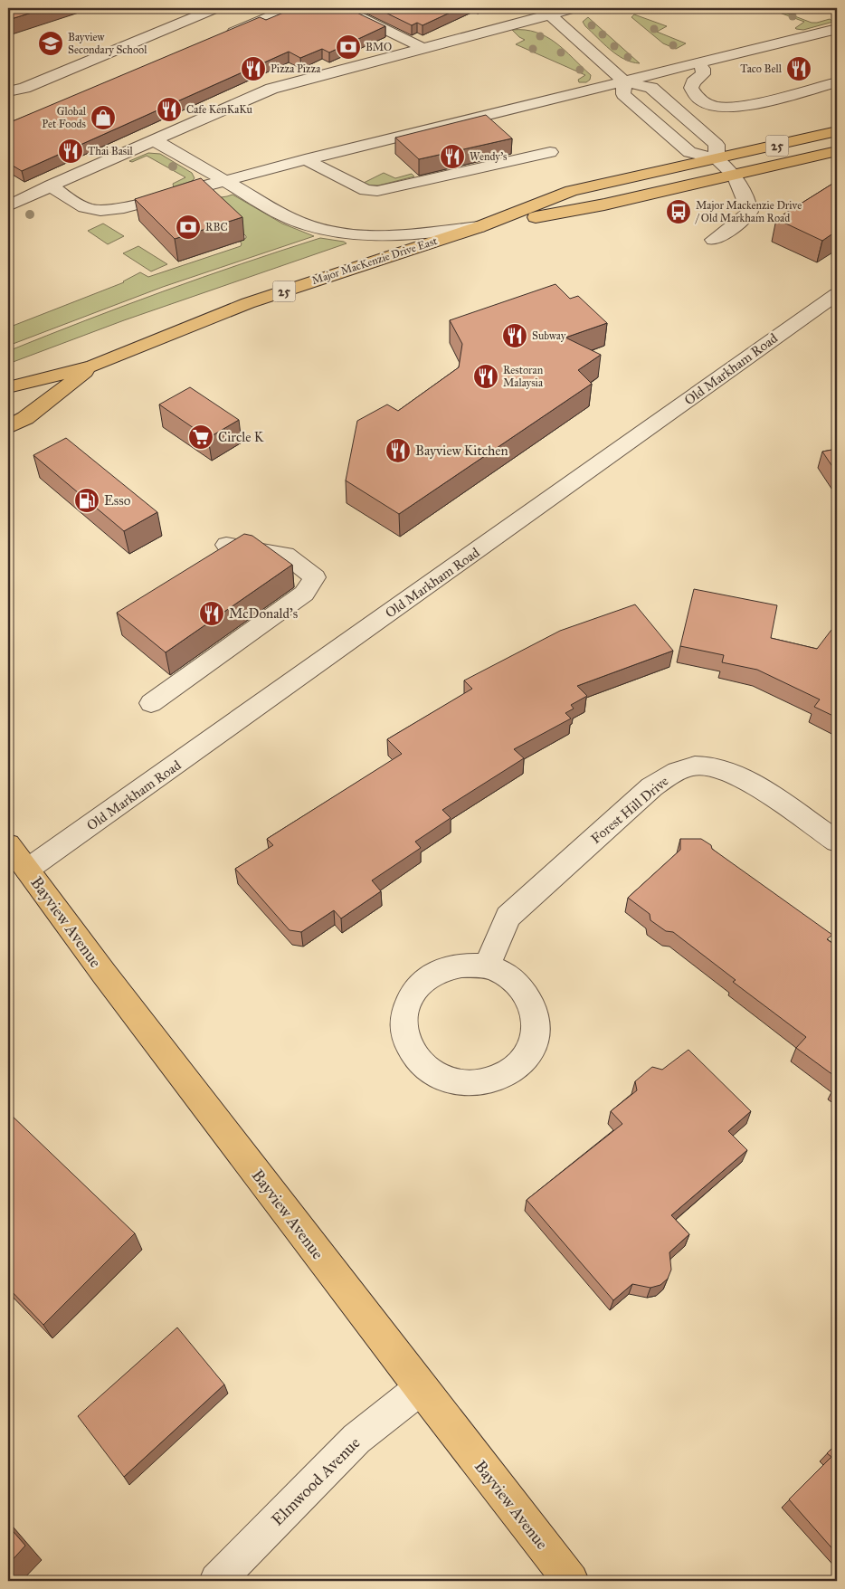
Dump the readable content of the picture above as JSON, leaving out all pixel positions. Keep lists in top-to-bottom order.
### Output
{
  "streets": {
    "main road": ["25", "Major MacKenzie Drive East", "Bayview Avenue"],
    "street": ["Old Markham Road", "Forest Hill Drive", "Elmwood Avenue"]
  },
  "crossings": [
    ["Old Markham Road", "Bayview Avenue"],
    ["Bayview Avenue", "Elmwood Avenue"]
  ],
  "places": {
    "school or university": ["Bayview Secondary School"],
    "bank": ["BMO", "RBC"],
    "restaurant": [
      "Pizza Pizza",
      "Taco Bell",
      "Cafe KenKaKu",
      "Thai Basil",
      "Wendy's",
      "Subway",
      "Restoran Malaysia",
      "Bayview Kitchen",
      "McDonald's"
    ],
    "shop": ["Global Pet Foods"],
    "bus stop": ["Major Mackenzie Drive / Old Markham Road"],
    "supermarket": ["Circle K"],
    "fuel station": ["Esso"]
  }
}
